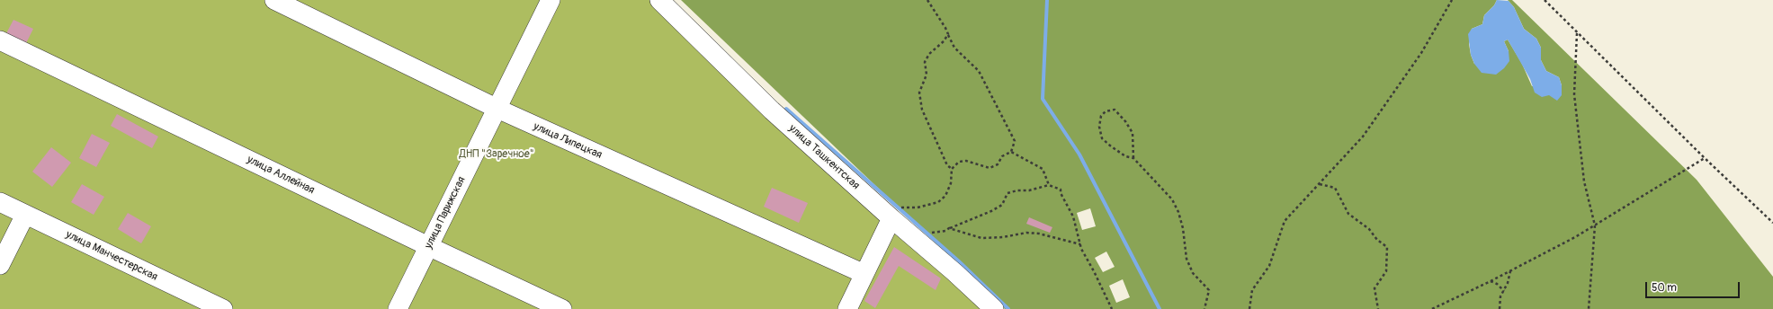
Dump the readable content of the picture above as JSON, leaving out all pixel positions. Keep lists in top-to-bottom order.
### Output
{
  "streets": {
    "street": [
      "улица Липецкая",
      "улица Ташкентская",
      "улица Аллейная",
      "улица Парижская",
      "улица Манчестерская"
    ]
  },
  "crossings": [
    ["улица Липецкая", "улица Парижская"],
    ["улица Аллейная", "улица Парижская"]
  ],
  "parks": ["ДНП \"Заречное\""],
  "scale_bar": "50 m"
}
